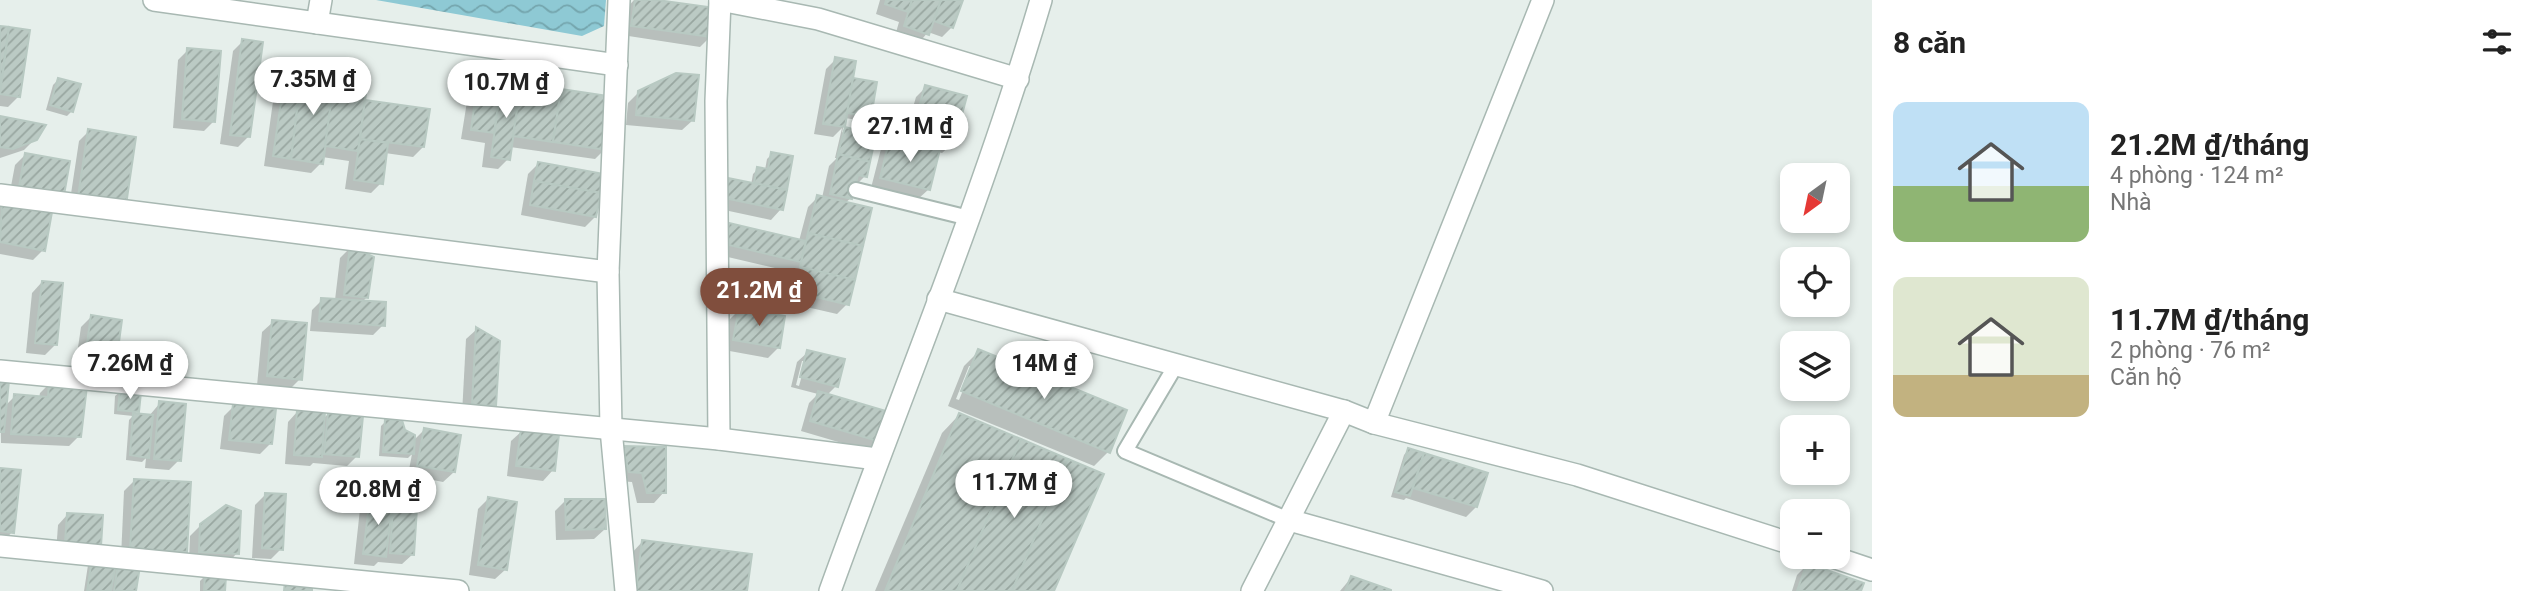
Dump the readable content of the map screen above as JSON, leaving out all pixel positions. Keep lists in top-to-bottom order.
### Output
{
  "north": "bottom left",
  "page": {
    "heading": "8 căn",
    "price": [
      "7.35M ₫",
      "10.7M ₫",
      "27.1M ₫",
      "21.2M ₫",
      "7.26M ₫",
      "14M ₫",
      "11.7M ₫",
      "20.8M ₫"
    ],
    "list": [
      {
        "name": "21.2M ₫/tháng",
        "note": "4 phòng · 124 m² · Nhà"
      },
      {
        "name": "11.7M ₫/tháng",
        "note": "2 phòng · 76 m² · Căn hộ"
      }
    ],
    "map_buttons": ["+", "−"]
  }
}
